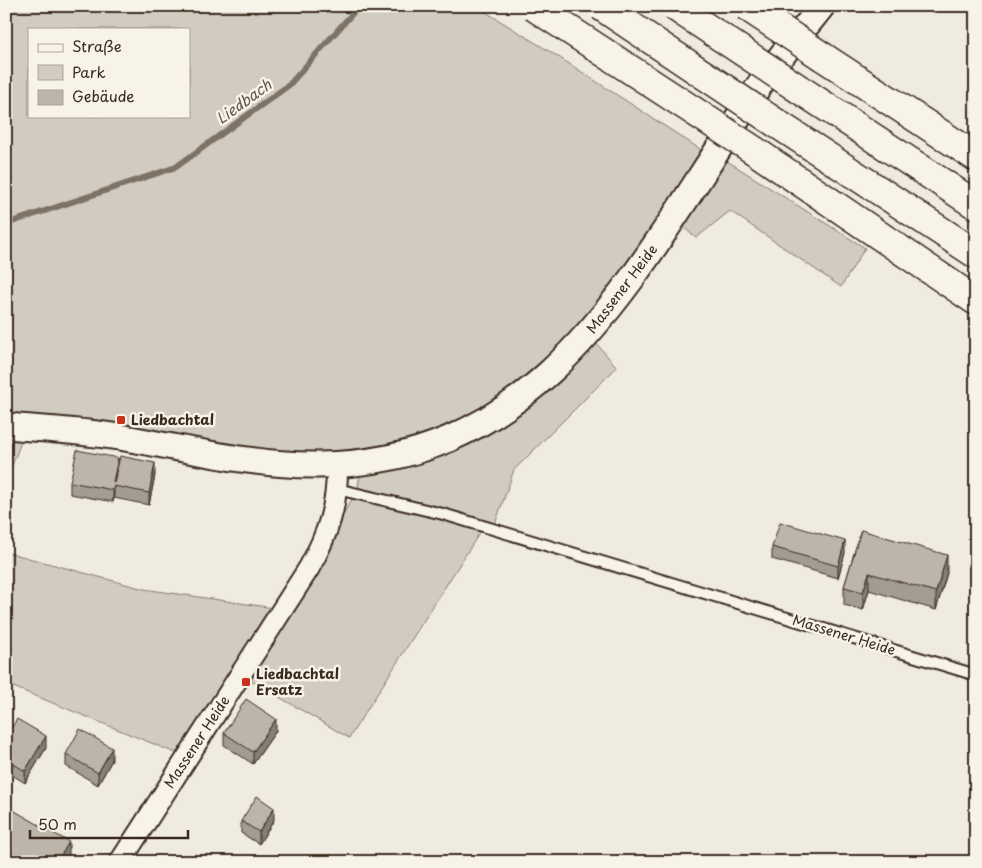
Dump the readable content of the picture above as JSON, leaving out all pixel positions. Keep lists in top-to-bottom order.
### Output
{
  "streets": {
    "street": ["Massener Heide"]
  },
  "water": ["Liedbach"],
  "places": {
    "transit": ["Liedbachtal", "Liedbachtal Ersatz"]
  },
  "legend": ["Straße", "Park", "Gebäude"],
  "scale_bar": "50 m"
}
